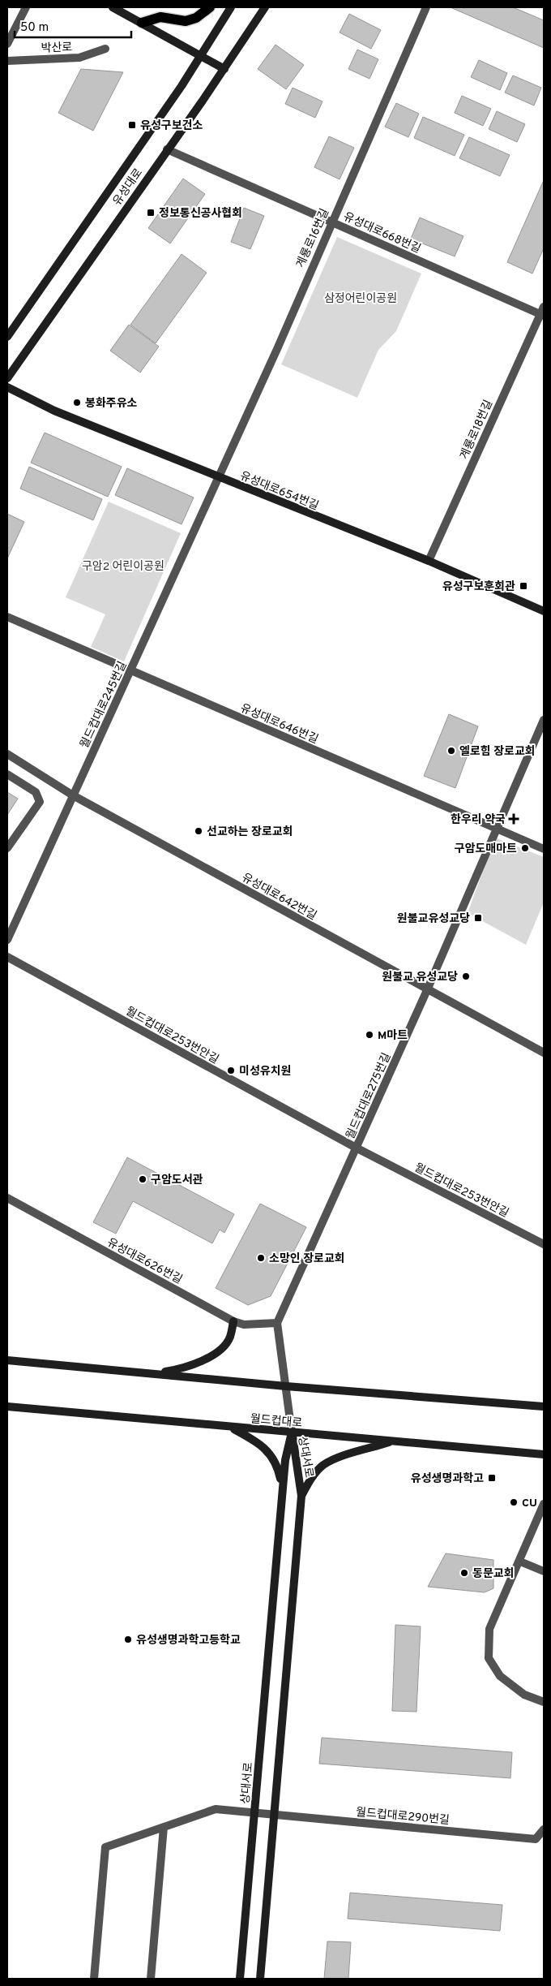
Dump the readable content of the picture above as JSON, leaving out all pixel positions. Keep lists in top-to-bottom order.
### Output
{
  "streets": {
    "street": [
      "박산로",
      "유성대로",
      "유성대로668번길",
      "계룡로16번길",
      "계룡로18번길",
      "유성대로654번길",
      "월드컵대로245번길",
      "유성대로646번길",
      "유성대로642번길",
      "월드컵대로253번안길",
      "월드컵대로275번길",
      "유성대로626번길",
      "월드컵대로",
      "상대서로",
      "월드컵대로290번길"
    ]
  },
  "crossings": [
    ["유성대로", "유성대로668번길"],
    ["유성대로668번길", "계룡로16번길"],
    ["유성대로668번길", "계룡로18번길"],
    ["계룡로16번길", "유성대로654번길"],
    ["계룡로16번길", "월드컵대로245번길"],
    ["계룡로18번길", "유성대로654번길"],
    ["유성대로654번길", "월드컵대로245번길"],
    ["월드컵대로245번길", "유성대로646번길"],
    ["월드컵대로245번길", "유성대로642번길"],
    ["유성대로646번길", "월드컵대로275번길"],
    ["유성대로642번길", "월드컵대로275번길"],
    ["월드컵대로253번안길", "월드컵대로275번길"],
    ["월드컵대로275번길", "유성대로626번길"],
    ["월드컵대로", "상대서로"],
    ["상대서로", "월드컵대로290번길"]
  ],
  "parks": ["삼정어린이공원", "구암2 어린이공원"],
  "places": {
    "transit": [
      "유성구보건소",
      "정보통신공사협회",
      "유성구보훈회관",
      "원불교유성교당",
      "유성생명과학고"
    ],
    "other": [
      "봉화주유소",
      "엘로힘 장로교회",
      "선교하는 장로교회",
      "구암도매마트",
      "원불교 유성교당",
      "M마트",
      "미성유치원",
      "구암도서관",
      "소망인 장로교회",
      "CU",
      "동문교회",
      "유성생명과학고등학교"
    ],
    "health": ["한우리 약국"]
  },
  "scale_bar": "50 m"
}
